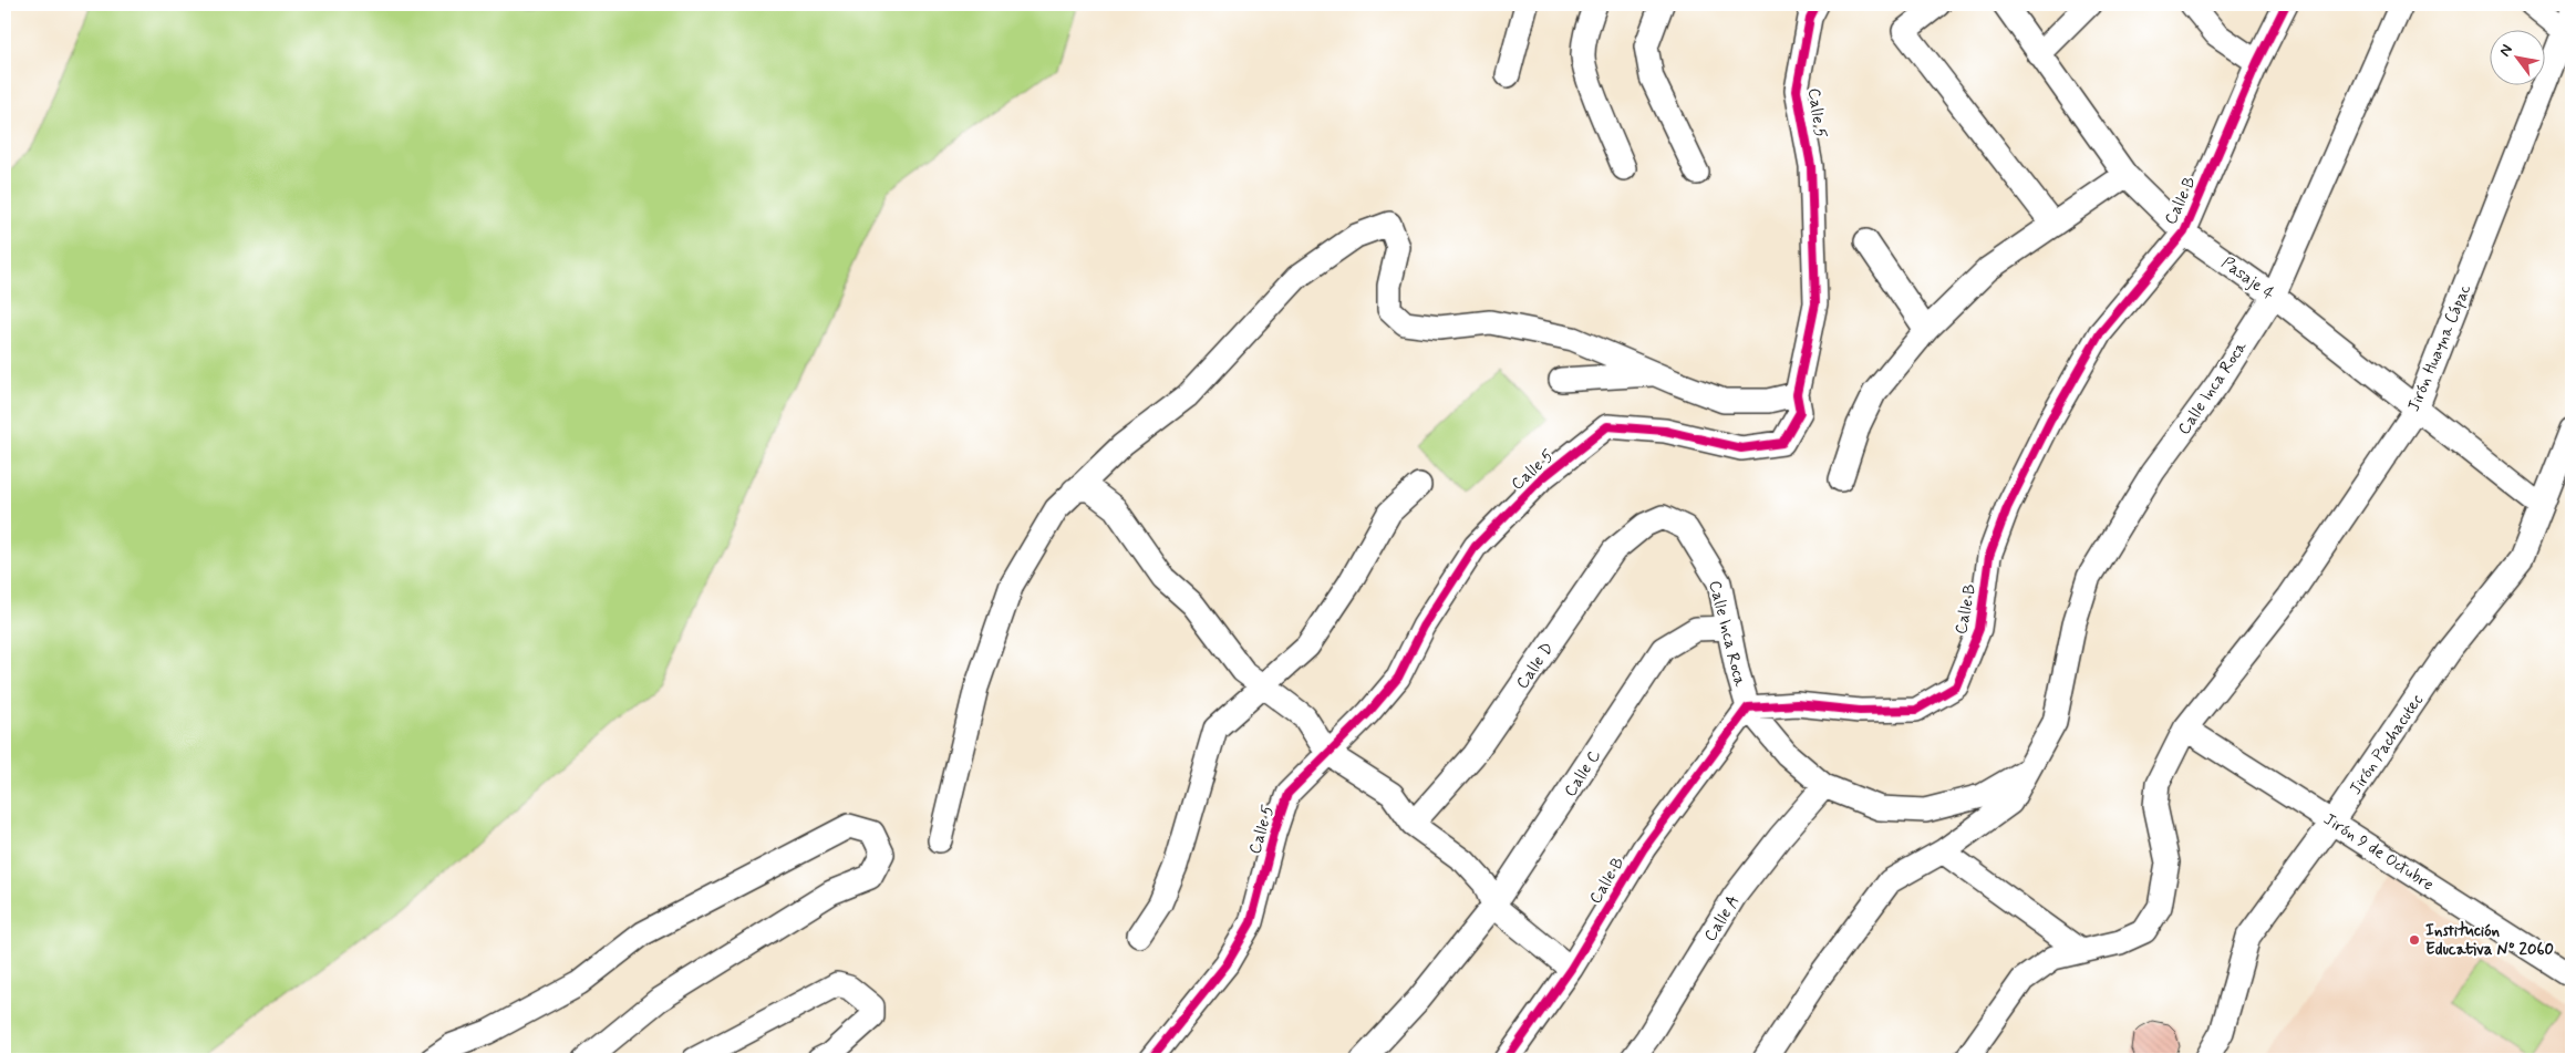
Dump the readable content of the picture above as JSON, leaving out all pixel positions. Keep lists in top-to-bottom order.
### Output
{
  "streets": {
    "street": [
      "Calle 5",
      "Calle B",
      "Pasaje 4",
      "Jirón Huayna Cápac",
      "Calle Inca Roca",
      "Calle D",
      "Jirón Pachacutec",
      "Calle C",
      "Jirón 9 de Octubre",
      "Calle A"
    ]
  },
  "crossings": [
    ["Calle B", "Pasaje 4"],
    ["Calle B", "Calle Inca Roca"],
    ["Pasaje 4", "Jirón Huayna Cápac"],
    ["Pasaje 4", "Calle Inca Roca"],
    ["Pasaje 4", "Jirón Pachacutec"],
    ["Jirón Huayna Cápac", "Jirón 9 de Octubre"],
    ["Calle Inca Roca", "Calle D"],
    ["Calle Inca Roca", "Calle C"],
    ["Calle Inca Roca", "Calle A"],
    ["Jirón Pachacutec", "Jirón 9 de Octubre"]
  ],
  "places": ["Institución Educativa Nº 2060"],
  "north": "top left"
}
